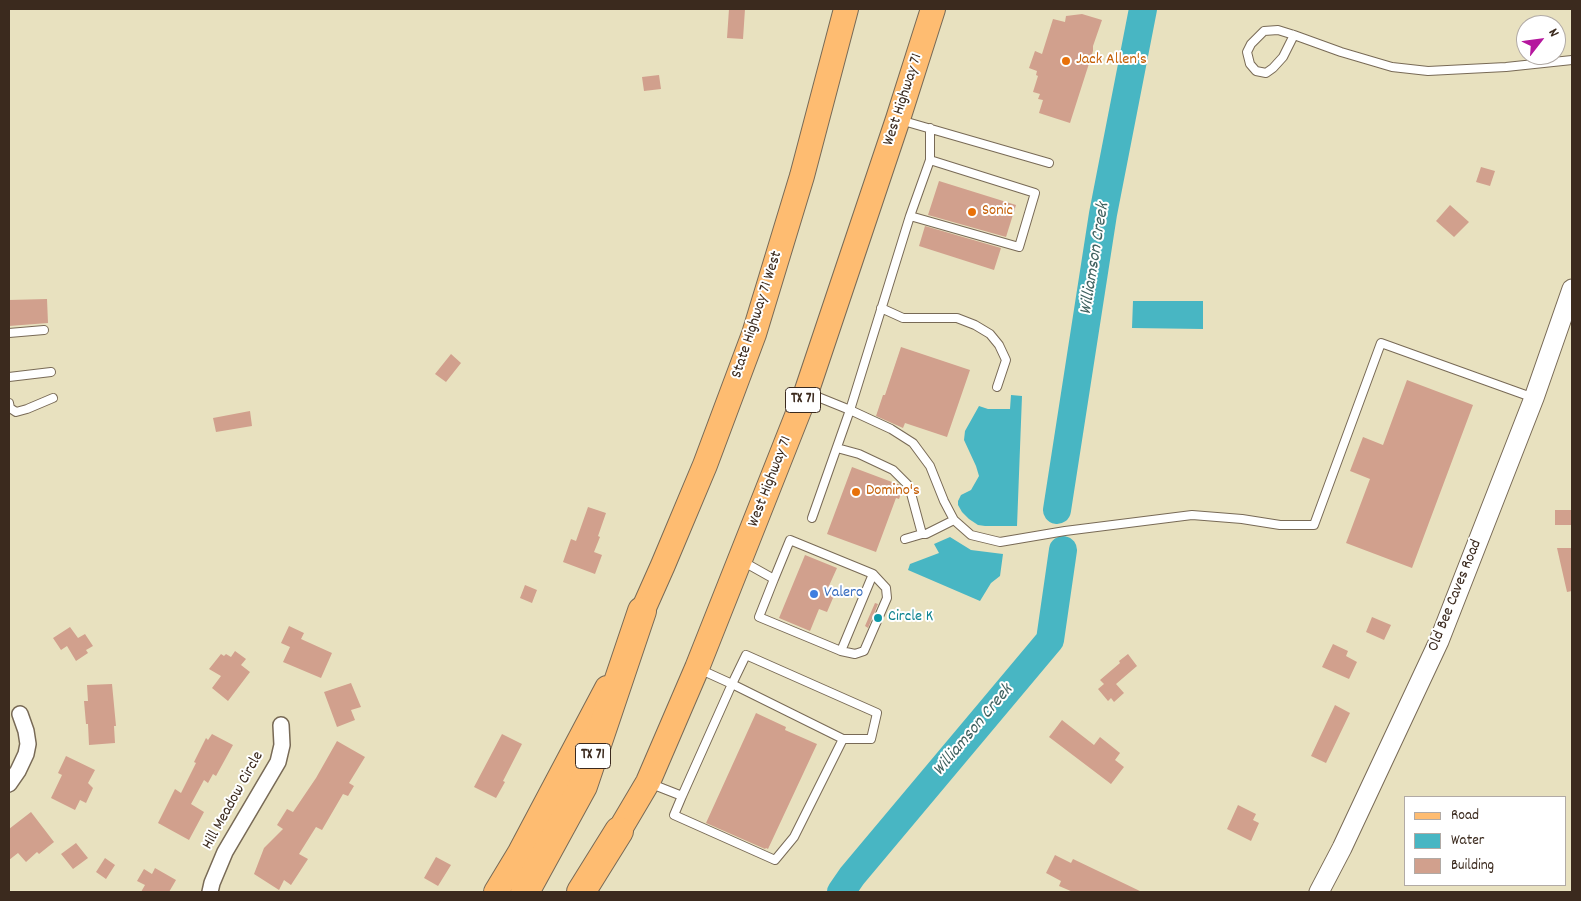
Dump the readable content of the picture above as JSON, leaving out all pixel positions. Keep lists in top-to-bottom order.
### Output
{
  "streets": {
    "highway": ["TX 71"],
    "main road": ["West Highway 71", "State Highway 71 West"],
    "street": ["Old Bee Caves Road", "Hill Meadow Circle"]
  },
  "crossings": [
    ["West Highway 71", "TX 71"],
    ["State Highway 71 West", "TX 71"]
  ],
  "water": ["Williamson Creek"],
  "places": [
    "Jack Allen's",
    "Sonic",
    "Domino's",
    "Valero",
    "Circle K"
  ],
  "legend": ["Road", "Water", "Building"],
  "north": "top right"
}
